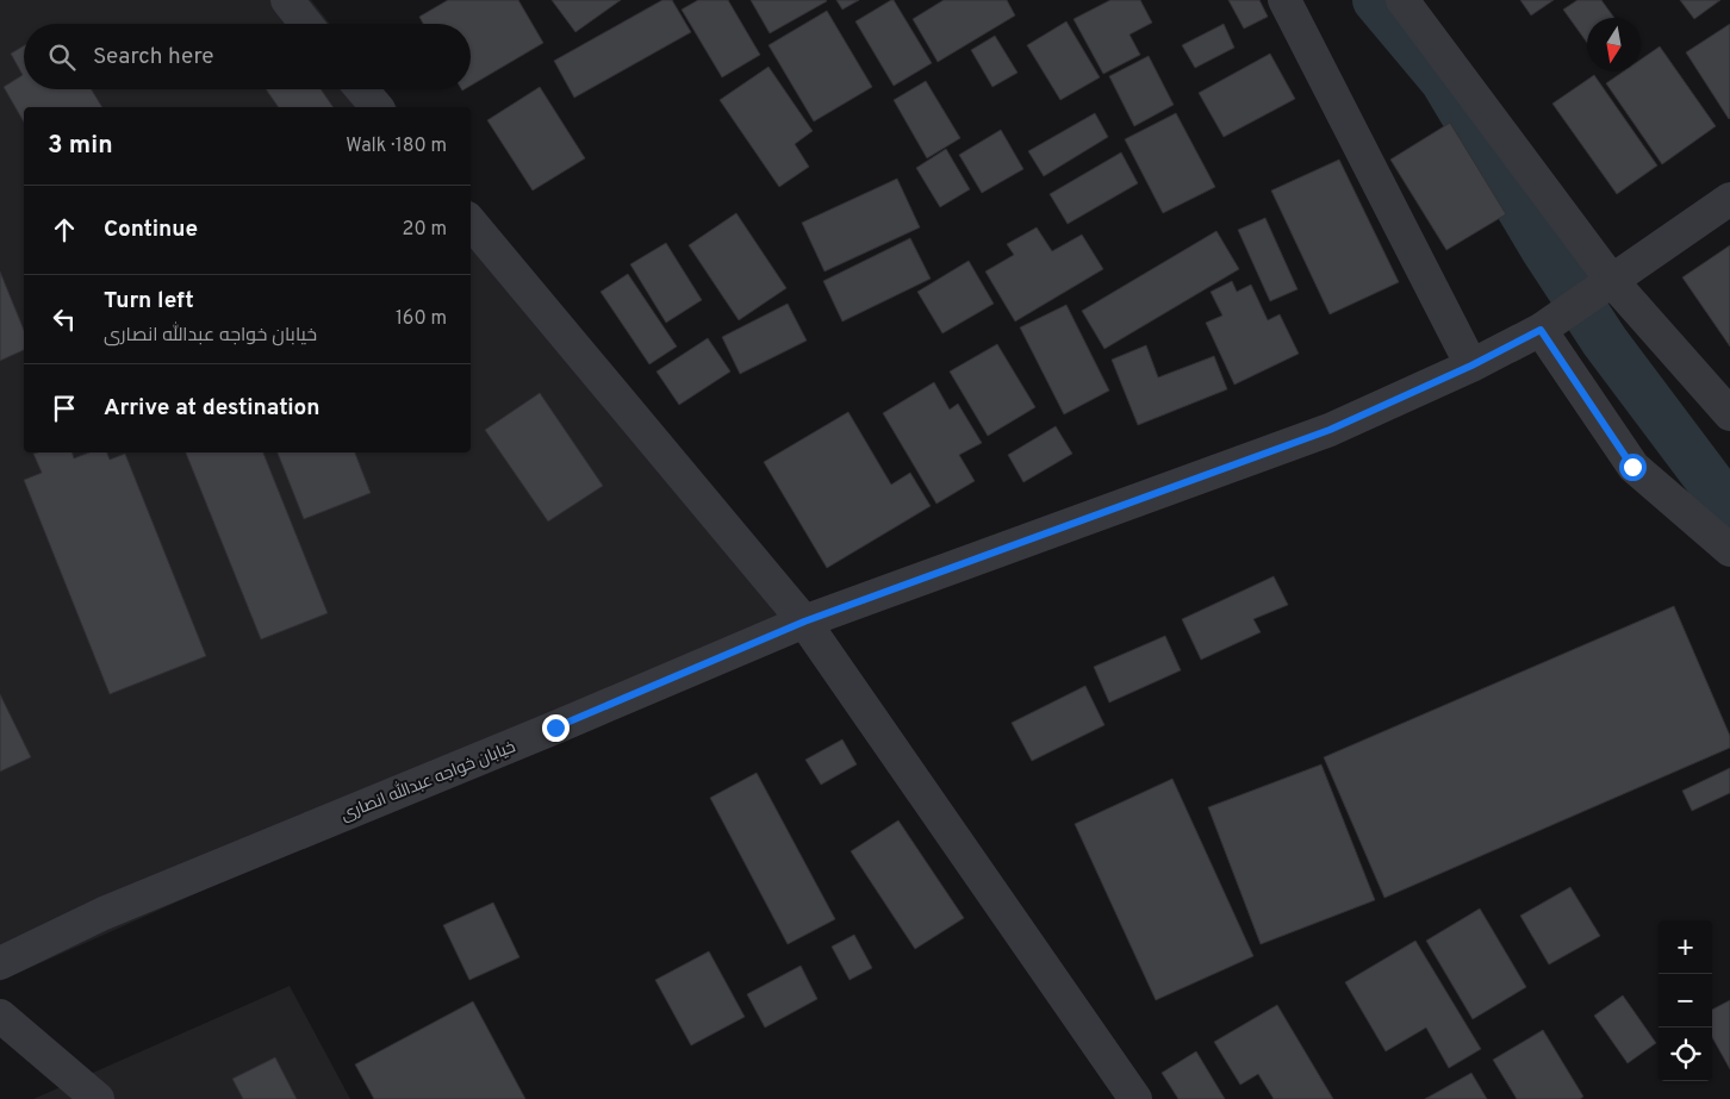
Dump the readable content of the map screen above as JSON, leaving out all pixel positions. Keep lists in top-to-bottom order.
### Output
{
  "streets": {
    "street": ["خیابان خواجه عبدالله انصاری"]
  },
  "north": "bottom",
  "page": {
    "search": "Search here",
    "heading": ["3 min", "Walk · 180 m"],
    "list": [
      ["Continue", "20 m"],
      ["Turn left", "خیابان خواجه عبدالله انصاری", "160 m"],
      "Arrive at destination"
    ],
    "map_buttons": ["+", "−"]
  }
}
